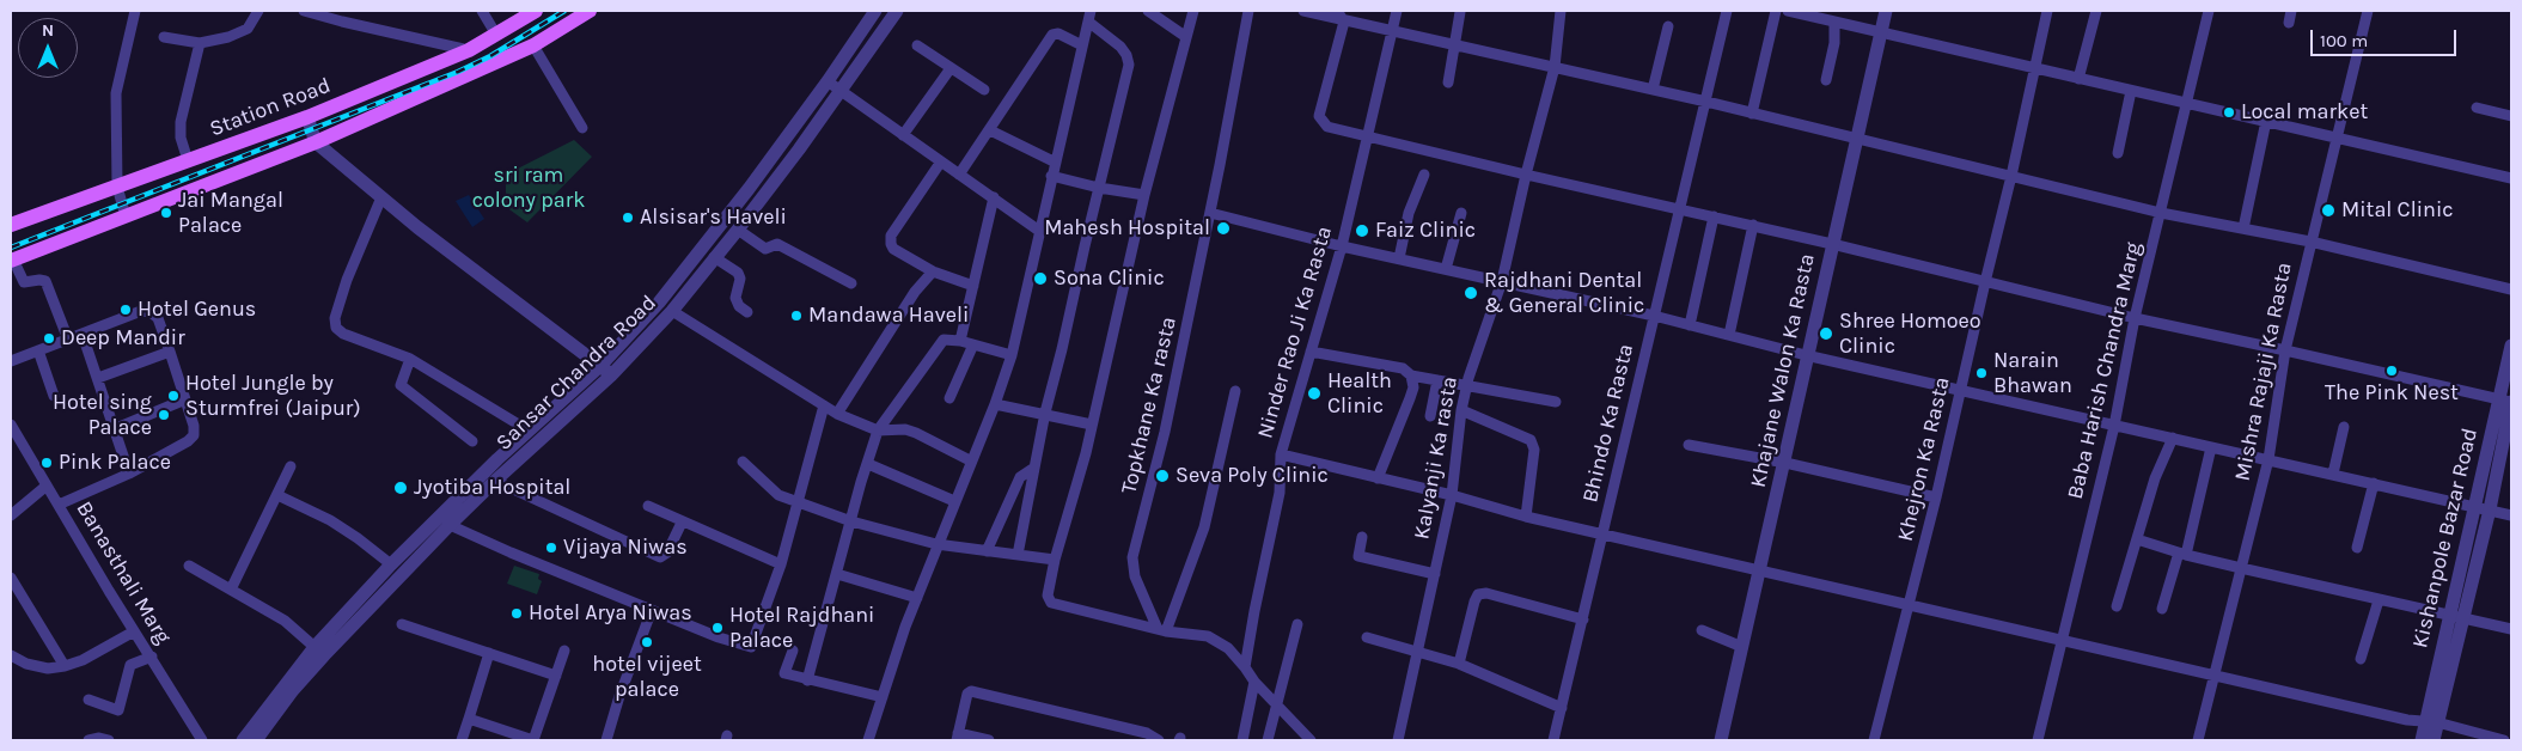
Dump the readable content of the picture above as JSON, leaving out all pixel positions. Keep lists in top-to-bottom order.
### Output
{
  "streets": {
    "main road": ["Station Road"],
    "street": [
      "Ninder Rao Ji Ka Rasta",
      "Khajane Walon Ka Rasta",
      "Baba Harish Chandra Marg",
      "Mishra Rajaji Ka Rasta",
      "Sansar Chandra Road",
      "Topkhane Ka rasta",
      "Bhindo Ka Rasta",
      "Kalyanji Ka rasta",
      "Khejron Ka Rasta",
      "Kishanpole Bazar Road",
      "Banasthali Marg"
    ]
  },
  "parks": ["sri ram colony park"],
  "places": [
    "Local market",
    "Mital Clinic",
    "Jai Mangal Palace",
    "Alsisar's Haveli",
    "Mahesh Hospital",
    "Faiz Clinic",
    "Sona Clinic",
    "Rajdhani Dental & General Clinic",
    "Hotel Genus",
    "Mandawa Haveli",
    "Shree Homoeo Clinic",
    "Deep Mandir",
    "The Pink Nest",
    "Narain Bhawan",
    "Health Clinic",
    "Hotel Jungle by Sturmfrei (Jaipur)",
    "Hotel sing Palace",
    "Pink Palace",
    "Seva Poly Clinic",
    "Jyotiba Hospital",
    "Vijaya Niwas",
    "Hotel Arya Niwas",
    "Hotel Rajdhani Palace",
    "hotel vijeet palace"
  ],
  "scale_bar": "100 m",
  "north": "top"
}
